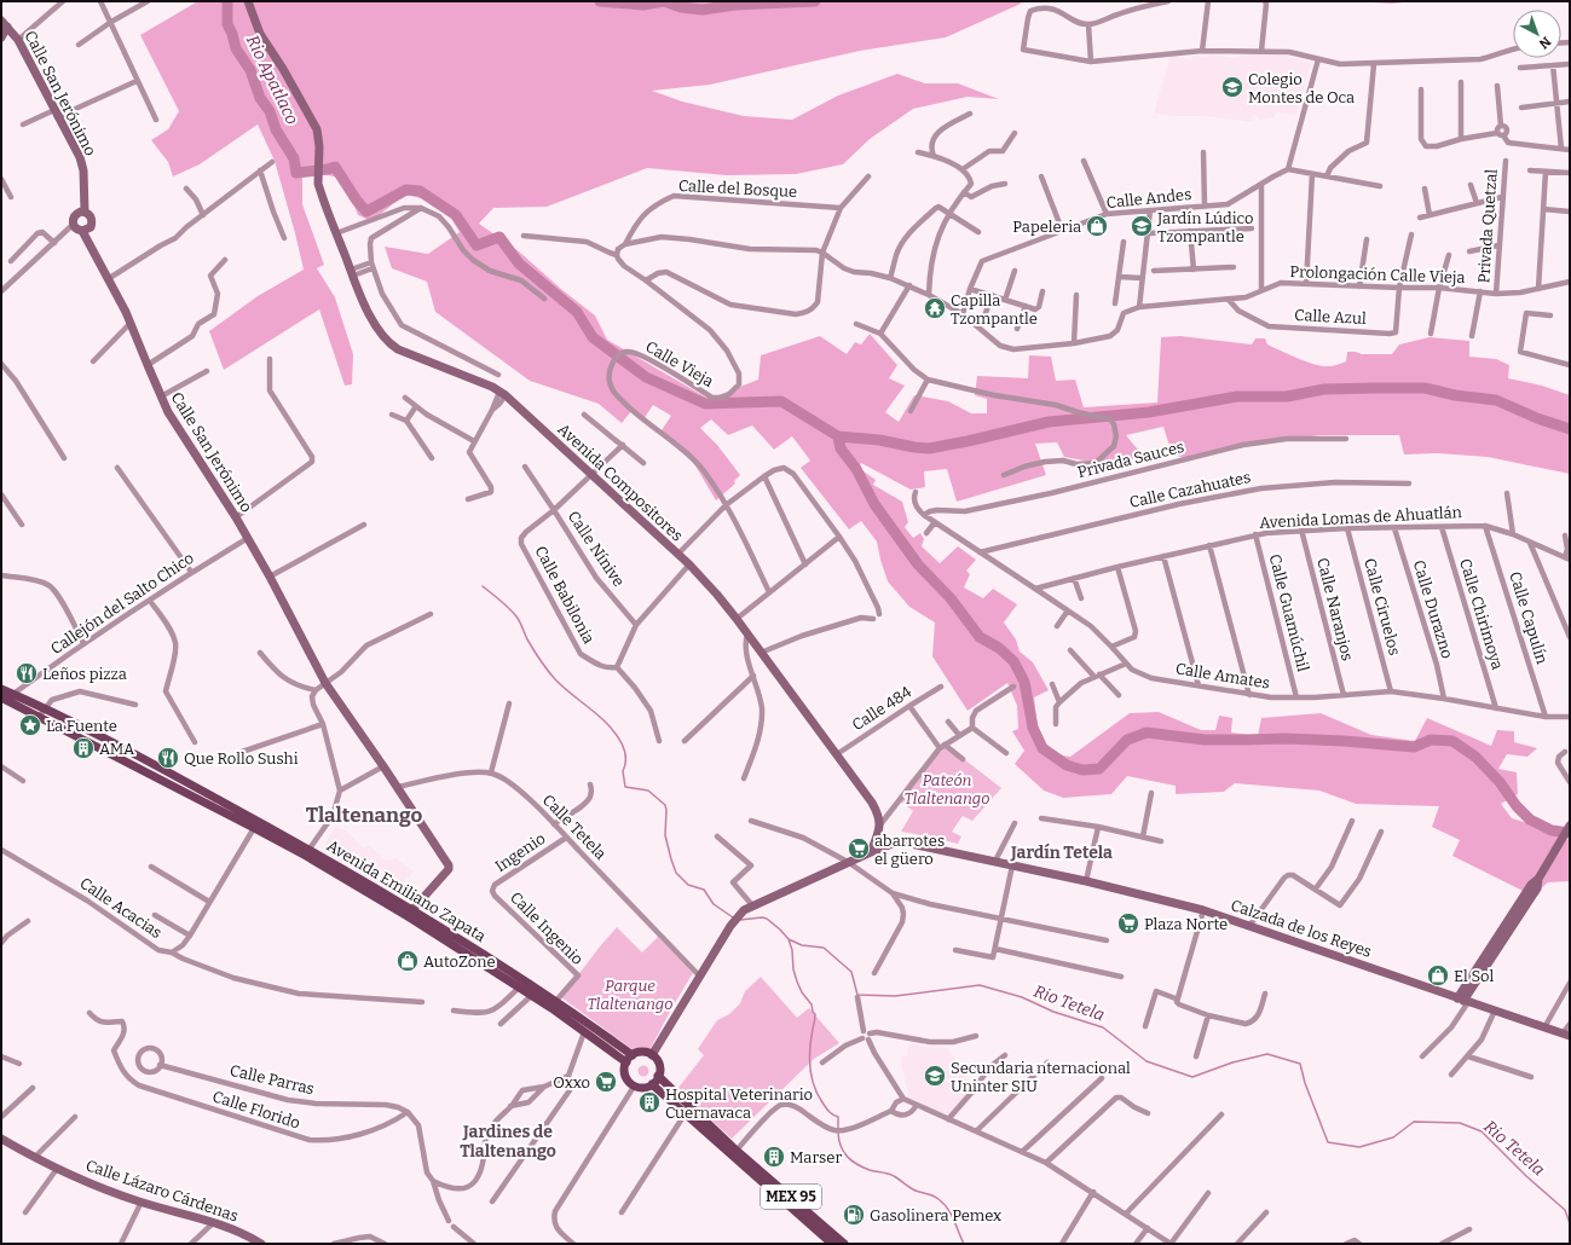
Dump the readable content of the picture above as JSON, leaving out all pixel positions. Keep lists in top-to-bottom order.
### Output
{
  "streets": {
    "main road": ["Avenida Emiliano Zapata", "MEX 95"],
    "street": [
      "Calle San Jerónimo",
      "Calle del Bosque",
      "Calle Andes",
      "Privada Quetzal",
      "Prolongación Calle Vieja",
      "Calle Azul",
      "Calle Vieja",
      "Privada Sauces",
      "Avenida Compositores",
      "Calle Cazahuates",
      "Avenida Lomas de Ahuatlán",
      "Calle Nínive",
      "Calle Babilonia",
      "Callejón del Salto Chico",
      "Calle Ciruelos",
      "Calle Naranjos",
      "Calle Durazno",
      "Calle Guamúchil",
      "Calle Chirimoya",
      "Calle Capulín",
      "Calle Amates",
      "Calle 484",
      "Calle Tetela",
      "Ingenio",
      "Calle Acacias",
      "Calle Ingenio",
      "Calzada de los Reyes",
      "Calle Parras",
      "Calle Florido",
      "Calle Lázaro Cárdenas"
    ]
  },
  "crossings": [
    ["Calle San Jerónimo", "Callejón del Salto Chico"],
    ["Calle San Jerónimo", "Avenida Emiliano Zapata"],
    ["Privada Quetzal", "Prolongación Calle Vieja"],
    ["Prolongación Calle Vieja", "Calle Azul"],
    ["Privada Sauces", "Calle Amates"],
    ["Avenida Compositores", "Calle 484"],
    ["Calle Cazahuates", "Calle Amates"],
    ["Avenida Lomas de Ahuatlán", "Calle Ciruelos"],
    ["Avenida Lomas de Ahuatlán", "Calle Naranjos"],
    ["Avenida Lomas de Ahuatlán", "Calle Durazno"],
    ["Avenida Lomas de Ahuatlán", "Calle Guamúchil"],
    ["Avenida Lomas de Ahuatlán", "Calle Chirimoya"],
    ["Avenida Lomas de Ahuatlán", "Calle Capulín"],
    ["Avenida Lomas de Ahuatlán", "Calle Amates"],
    ["Calle Nínive", "Calle Babilonia"],
    ["Callejón del Salto Chico", "Avenida Emiliano Zapata"],
    ["Calle Ciruelos", "Calle Amates"],
    ["Calle Naranjos", "Calle Amates"],
    ["Calle Durazno", "Calle Amates"],
    ["Calle Guamúchil", "Calle Amates"],
    ["Calle Chirimoya", "Calle Amates"],
    ["Calle Capulín", "Calle Amates"],
    ["Calle Tetela", "Ingenio"],
    ["Calle Tetela", "Calzada de los Reyes"],
    ["Ingenio", "Calle Ingenio"],
    ["Avenida Emiliano Zapata", "Calle Acacias"],
    ["Avenida Emiliano Zapata", "Calle Ingenio"],
    ["Avenida Emiliano Zapata", "Calzada de los Reyes"],
    ["Avenida Emiliano Zapata", "MEX 95"],
    ["Calzada de los Reyes", "MEX 95"],
    ["Calle Parras", "Calle Florido"]
  ],
  "districts": ["Tlaltenango", "Jardín Tetela", "Jardines de Tlaltenango"],
  "water": ["Rio Apatlaco", "Rio Tetela"],
  "parks": ["Pateón Tlaltenango", "Parque Tlaltenango"],
  "places": {
    "school or university": ["Colegio Montes de Oca", "Jardín Lúdico Tzompantle", "Secundaria nternacional Uninter SIU"],
    "shop": ["Papeleria", "AutoZone", "El Sol"],
    "temple": ["Capilla Tzompantle"],
    "restaurant": ["Leños pizza", "Que Rollo Sushi"],
    "place": ["La Fuente"],
    "building": ["AMA", "Hospital Veterinario Cuernavaca", "Marser"],
    "supermarket": ["abarrotes el güero", "Plaza Norte", "Oxxo"],
    "fuel station": ["Gasolinera Pemex"]
  },
  "north": "bottom right"
}
